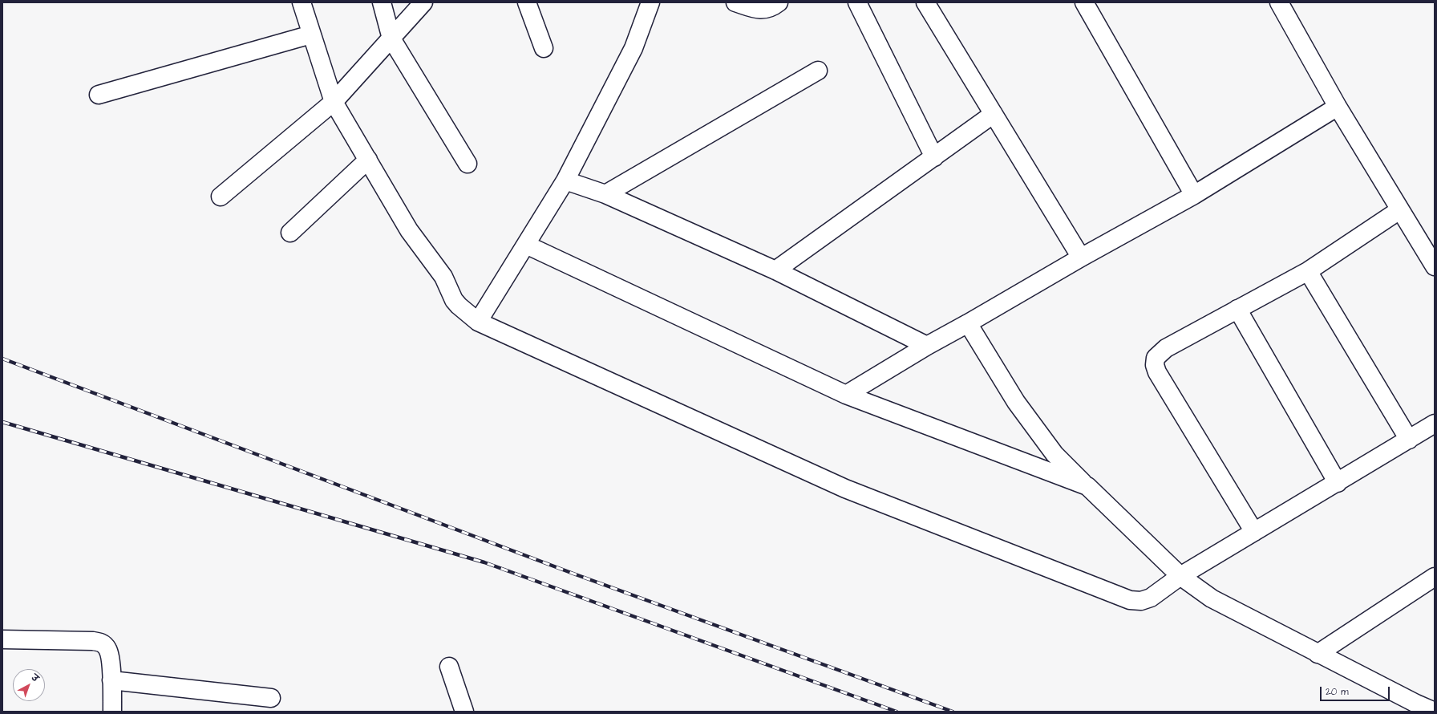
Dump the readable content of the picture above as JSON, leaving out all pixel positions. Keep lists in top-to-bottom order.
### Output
{
  "scale_bar": "20 m",
  "north": "top right"
}
